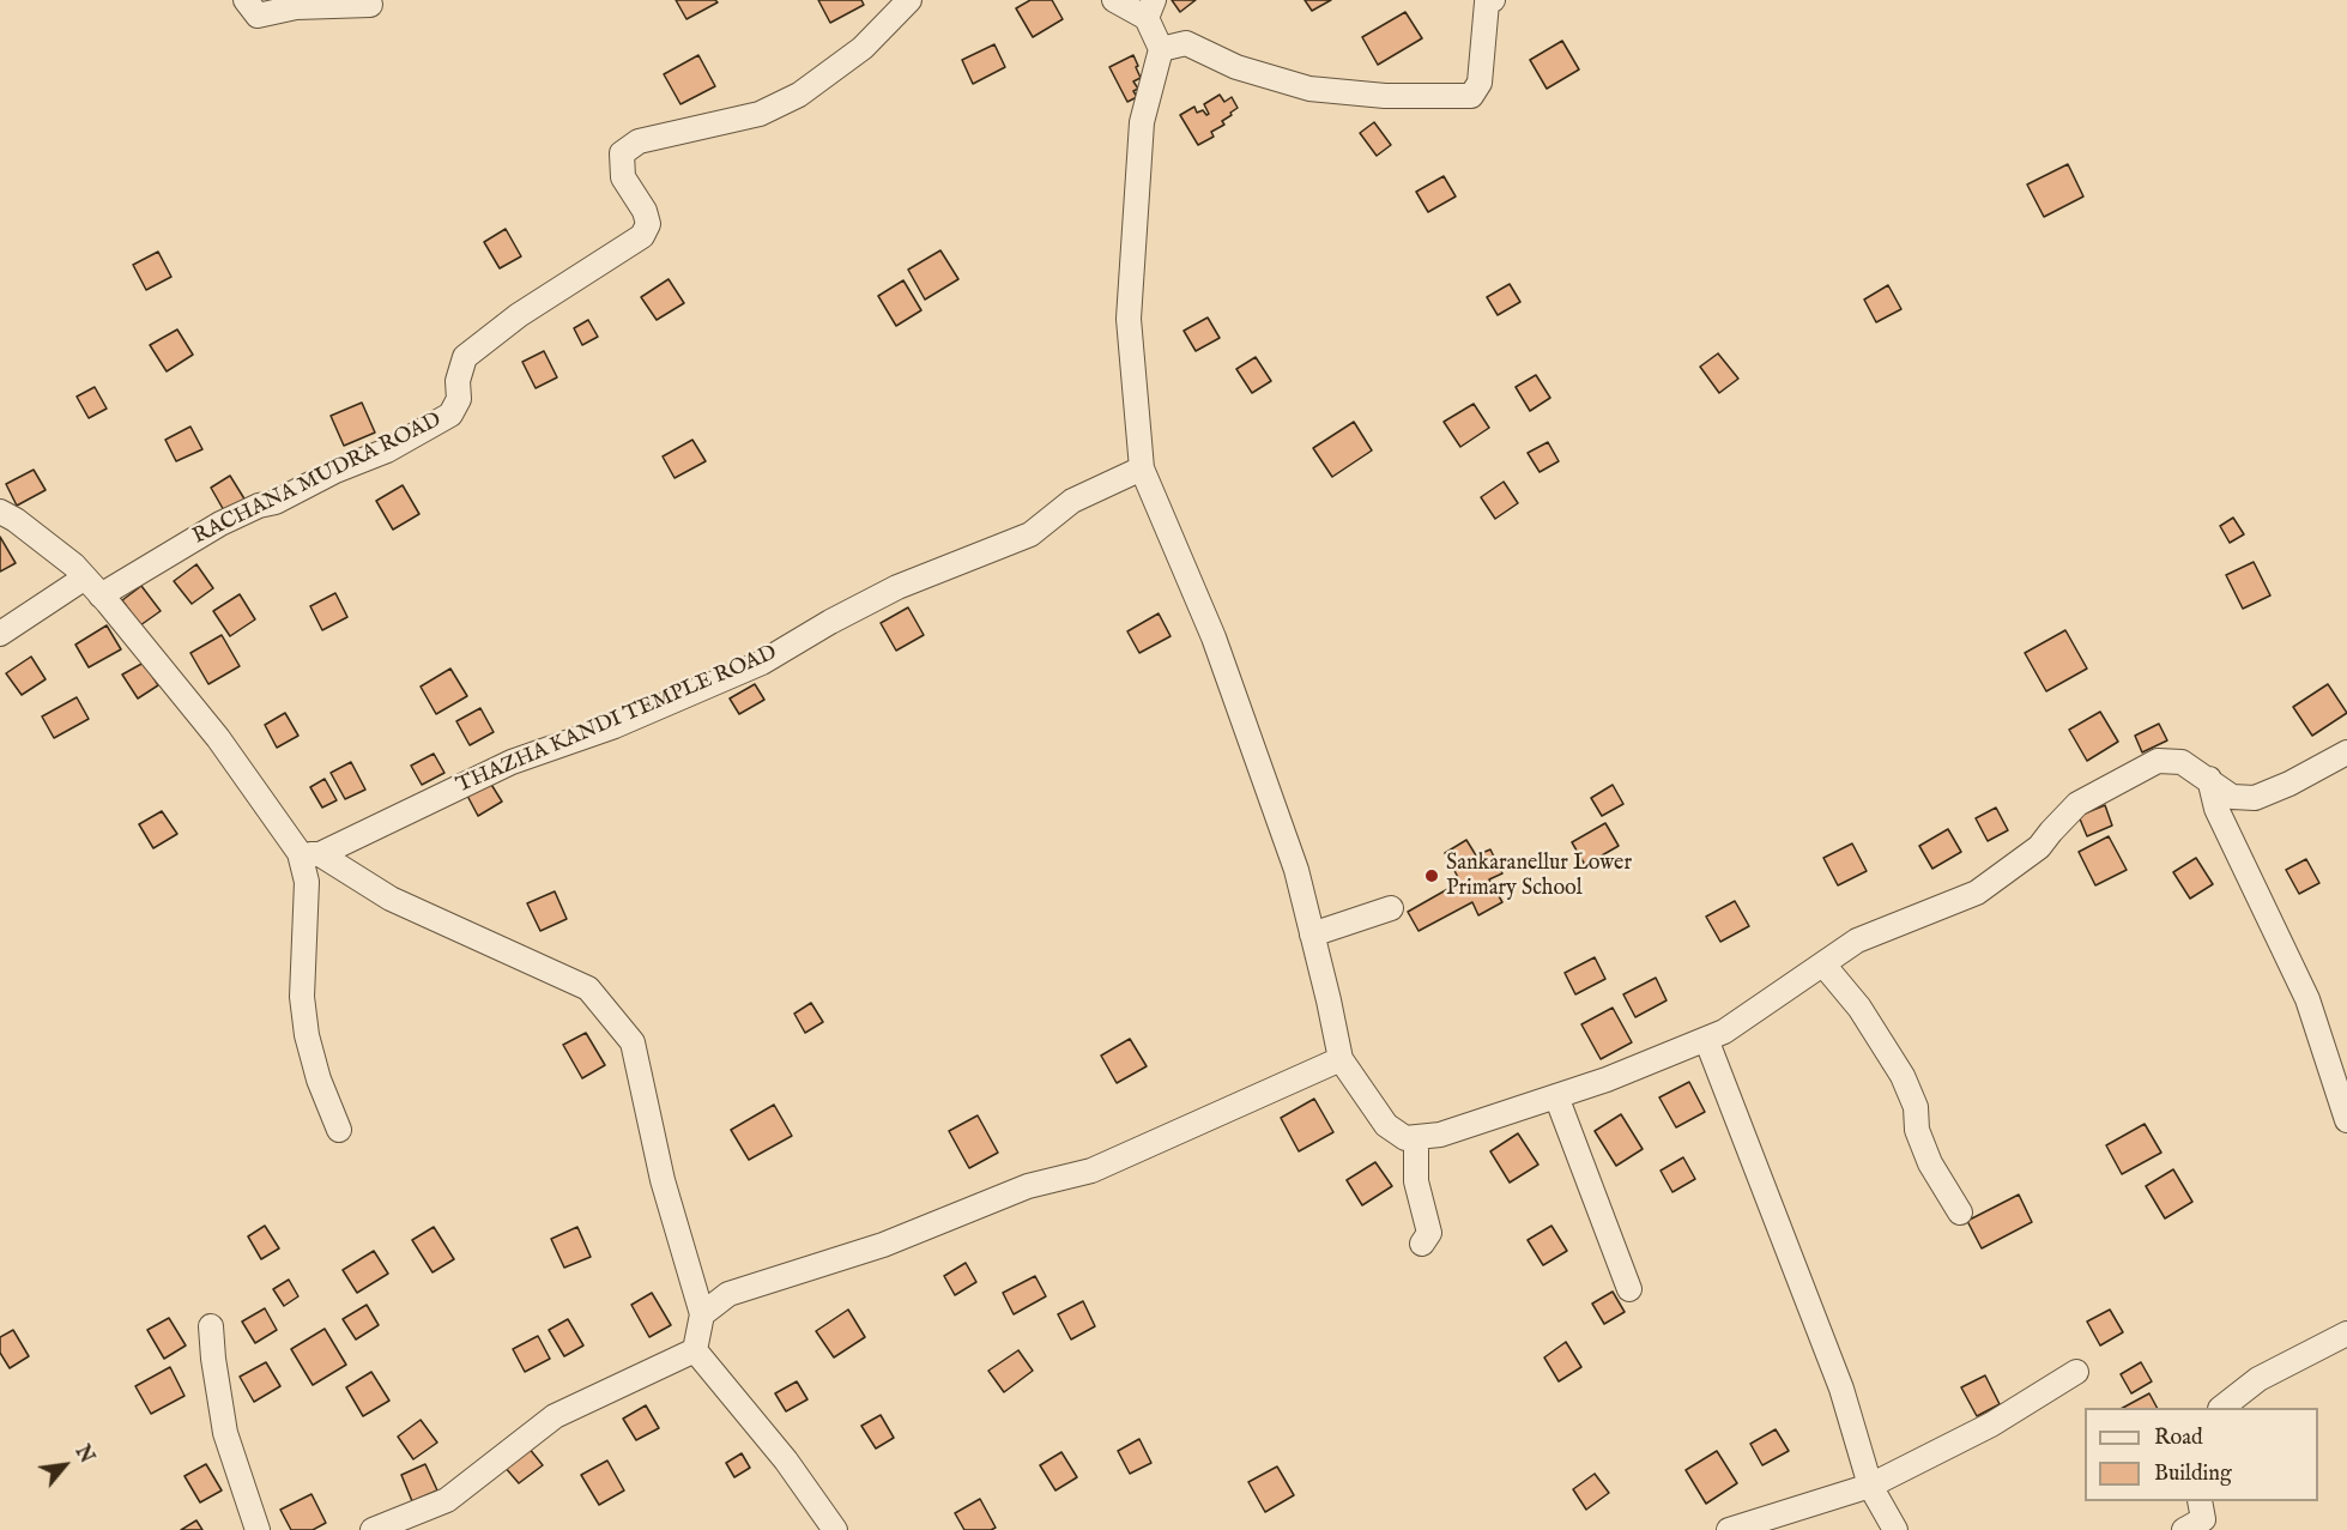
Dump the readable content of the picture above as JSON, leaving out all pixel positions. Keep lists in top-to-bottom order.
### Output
{
  "streets": {
    "street": ["RACHANA MUDRA ROAD", "THAZHA KANDI TEMPLE ROAD"]
  },
  "places": ["Sankaranellur Lower Primary School"],
  "legend": ["Road", "Building"],
  "north": "top right"
}
